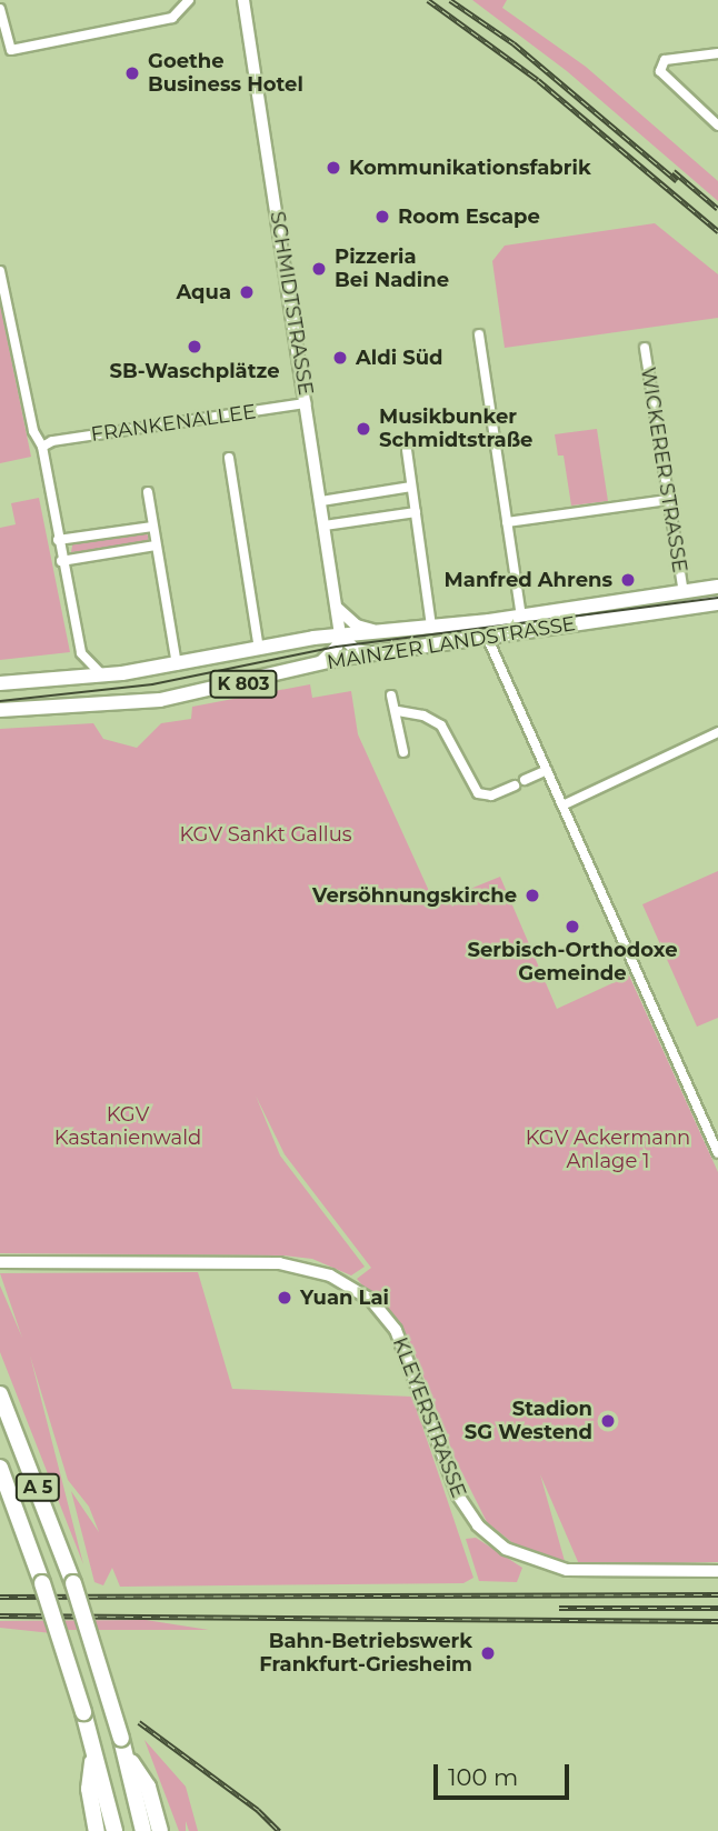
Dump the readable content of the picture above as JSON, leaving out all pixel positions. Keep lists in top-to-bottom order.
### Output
{
  "streets": {
    "highway": ["A 5"],
    "main road": ["SCHMIDTSTRASSE", "MAINZER LANDSTRASSE", "K 803"],
    "street": ["FRANKENALLEE", "WICKERER STRASSE", "KLEYERSTRASSE"]
  },
  "crossings": [
    ["SCHMIDTSTRASSE", "FRANKENALLEE"],
    ["SCHMIDTSTRASSE", "MAINZER LANDSTRASSE"],
    ["WICKERER STRASSE", "MAINZER LANDSTRASSE"]
  ],
  "parks": ["KGV Sankt Gallus", "KGV Kastanienwald", "KGV Ackermann Anlage 1"],
  "places": [
    "Goethe Business Hotel",
    "Kommunikationsfabrik",
    "Room Escape",
    "Pizzeria Bei Nadine",
    "Aqua",
    "SB-Waschplätze",
    "Aldi Süd",
    "Musikbunker Schmidtstraße",
    "Manfred Ahrens",
    "Versöhnungskirche",
    "Serbisch-Orthodoxe Gemeinde",
    "Yuan Lai",
    "Stadion SG Westend",
    "Bahn-Betriebswerk Frankfurt-Griesheim"
  ],
  "scale_bar": "100 m"
}
